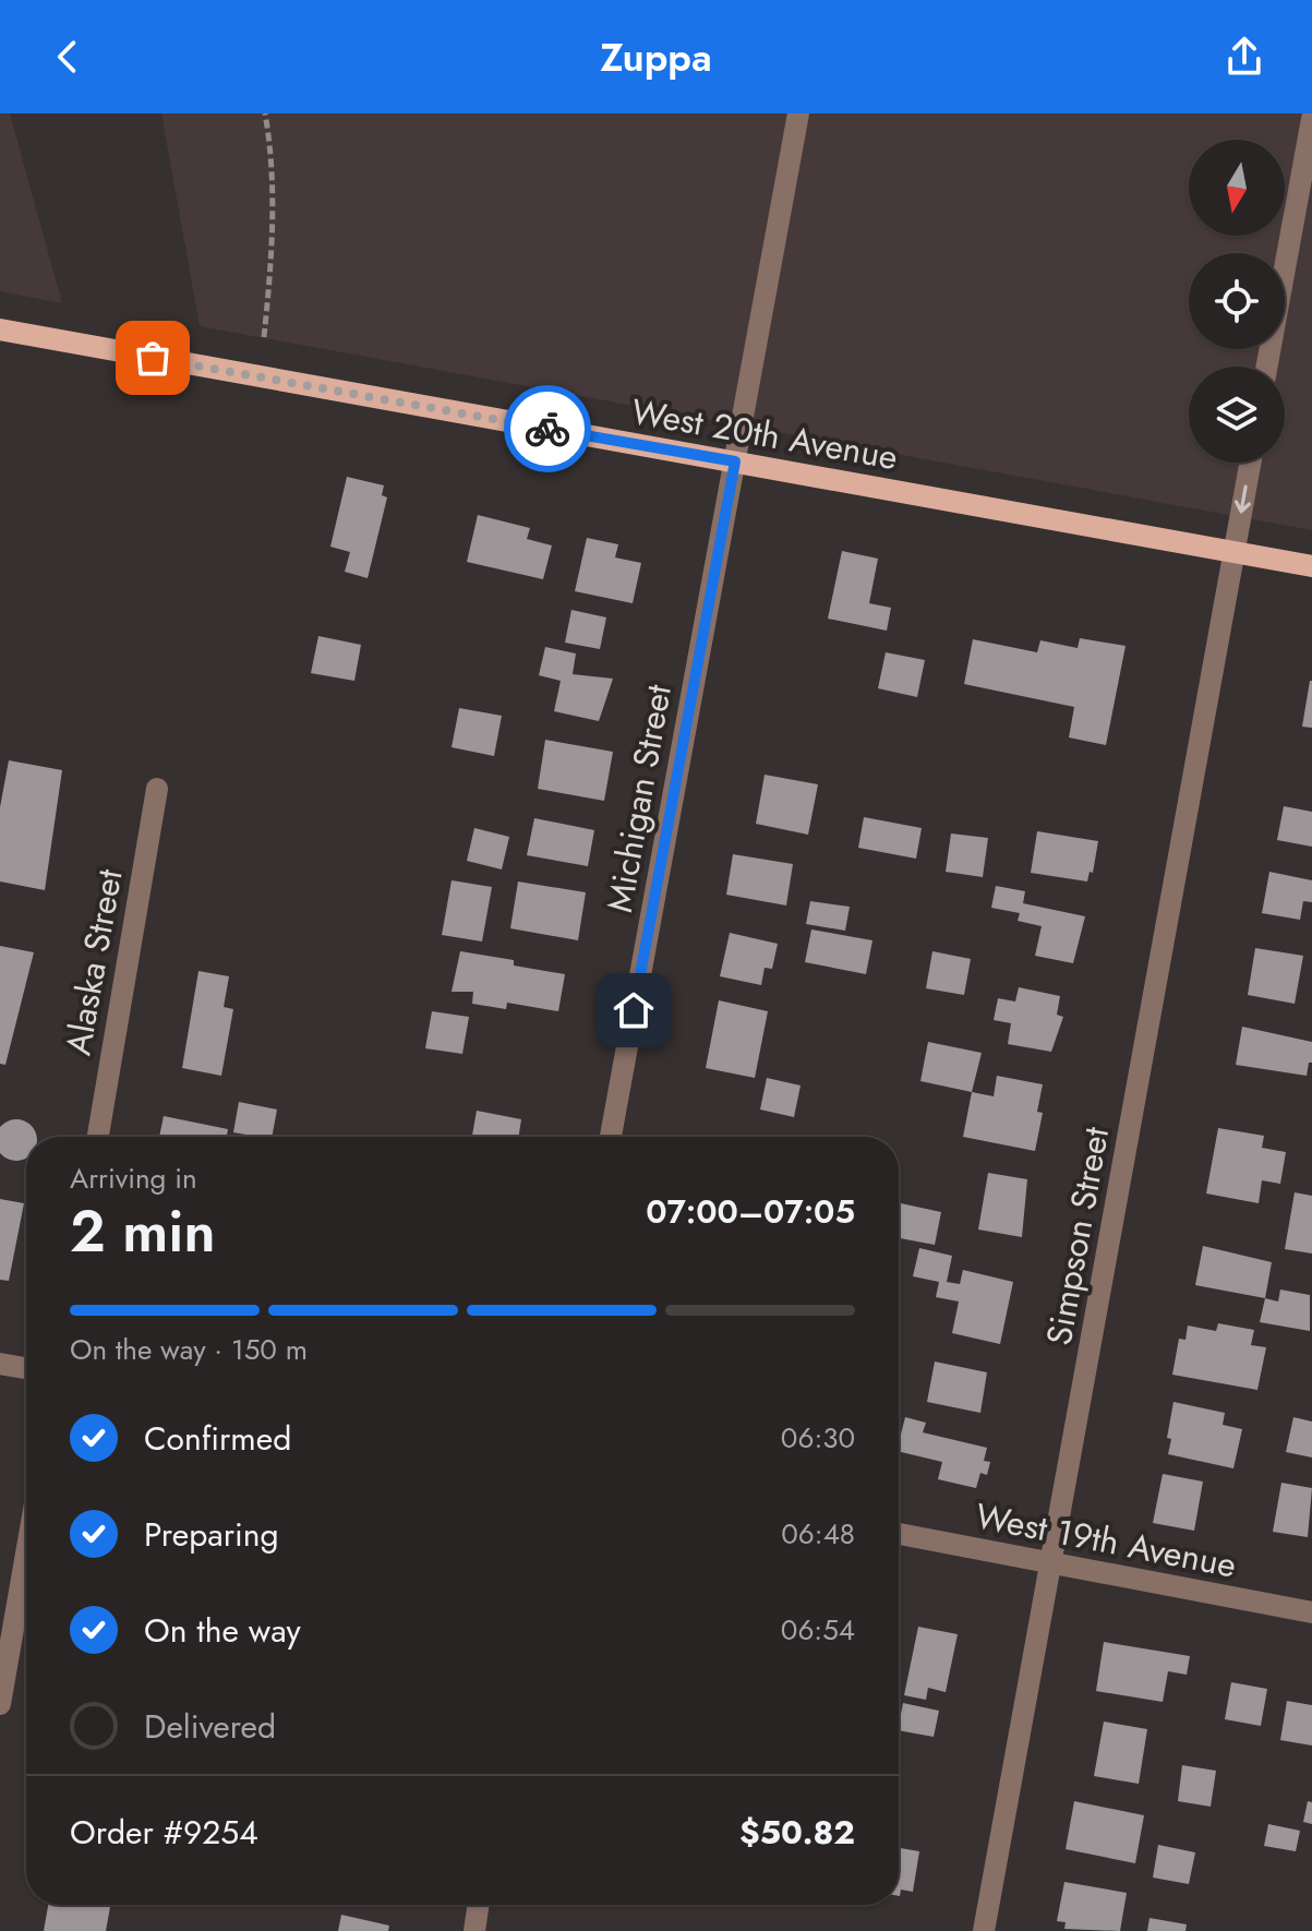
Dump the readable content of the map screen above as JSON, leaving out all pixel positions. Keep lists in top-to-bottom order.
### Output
{
  "streets": {
    "main road": ["West 20th Avenue"],
    "street": [
      "Michigan Street",
      "Alaska Street",
      "Simpson Street",
      "West 19th Avenue"
    ]
  },
  "crossings": [
    ["West 20th Avenue", "Michigan Street"],
    ["West 20th Avenue", "Simpson Street"],
    ["Simpson Street", "West 19th Avenue"]
  ],
  "north": "bottom",
  "page": {
    "header": "Zuppa",
    "heading": ["2 min", "Arriving in", "07:00–07:05"],
    "panel": ["Order #9254", "$50.82"],
    "bar": "On the way · 150 m",
    "list": [
      ["Confirmed", "06:30"],
      ["Preparing", "06:48"],
      ["On the way", "06:54"],
      "Delivered"
    ]
  }
}
